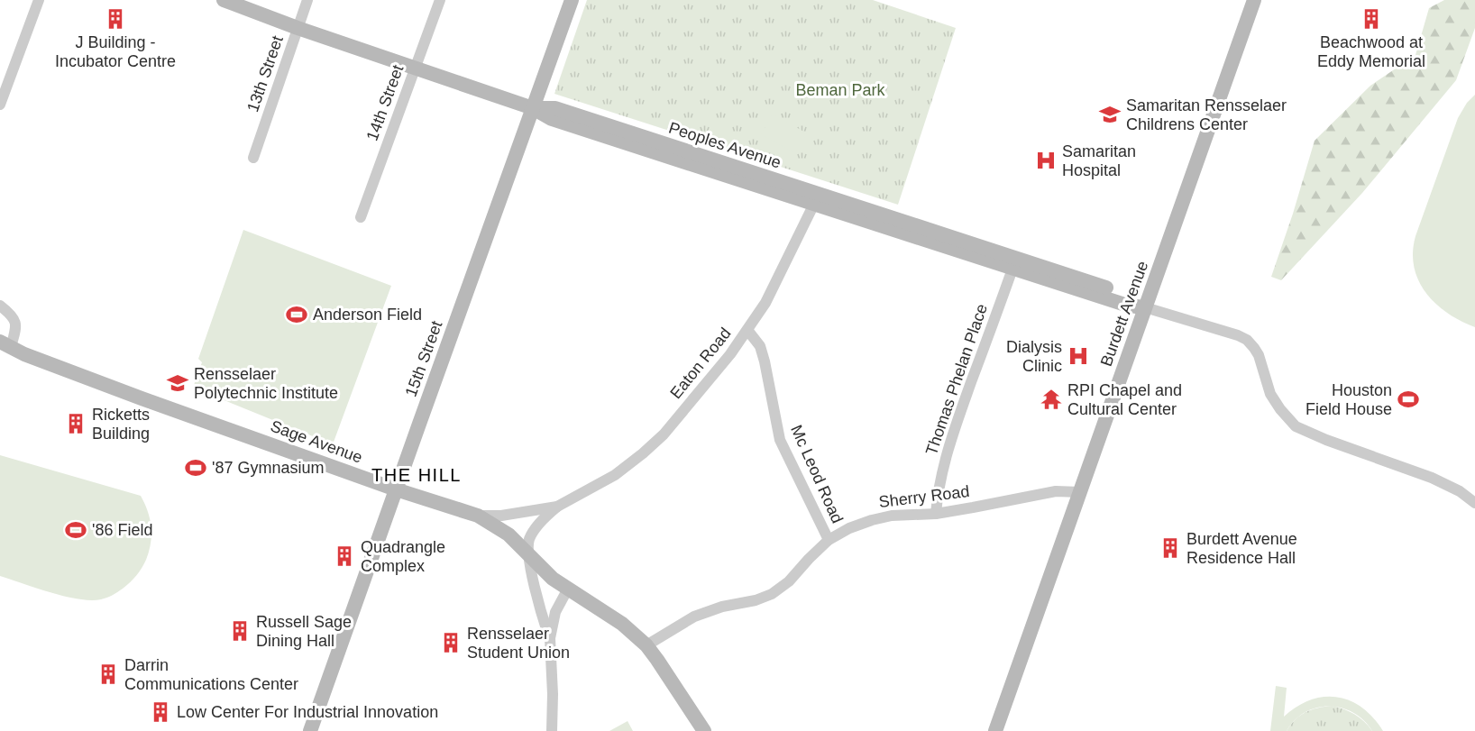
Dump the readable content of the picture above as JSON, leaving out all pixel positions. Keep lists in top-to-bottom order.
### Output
{
  "streets": {
    "street": [
      "13th Street",
      "14th Street",
      "Peoples Avenue",
      "Burdett Avenue",
      "15th Street",
      "Eaton Road",
      "Thomas Phelan Place",
      "Sage Avenue",
      "Mc Leod Road",
      "Sherry Road"
    ]
  },
  "crossings": [
    ["13th Street", "Peoples Avenue"],
    ["14th Street", "Peoples Avenue"],
    ["Peoples Avenue", "Burdett Avenue"],
    ["Peoples Avenue", "15th Street"],
    ["Peoples Avenue", "Eaton Road"],
    ["Peoples Avenue", "Thomas Phelan Place"],
    ["Burdett Avenue", "Sherry Road"],
    ["15th Street", "Sage Avenue"],
    ["Eaton Road", "Sage Avenue"],
    ["Eaton Road", "Mc Leod Road"],
    ["Thomas Phelan Place", "Sherry Road"],
    ["Sage Avenue", "Sherry Road"],
    ["Mc Leod Road", "Sherry Road"]
  ],
  "districts": ["THE HILL"],
  "parks": ["Beman Park"],
  "places": {
    "building": [
      "J Building - Incubator Centre",
      "Beachwood at Eddy Memorial",
      "Ricketts Building",
      "Burdett Avenue Residence Hall",
      "Quadrangle Complex",
      "Russell Sage Dining Hall",
      "Rensselaer Student Union",
      "Darrin Communications Center",
      "Low Center For Industrial Innovation"
    ],
    "school or university": ["Samaritan Rensselaer Childrens Center", "Rensselaer Polytechnic Institute"],
    "hospital": ["Samaritan Hospital", "Dialysis Clinic"],
    "sports": [
      "Anderson Field",
      "Houston Field House",
      "'87 Gymnasium",
      "'86 Field"
    ],
    "temple": ["RPI Chapel and Cultural Center"]
  }
}
